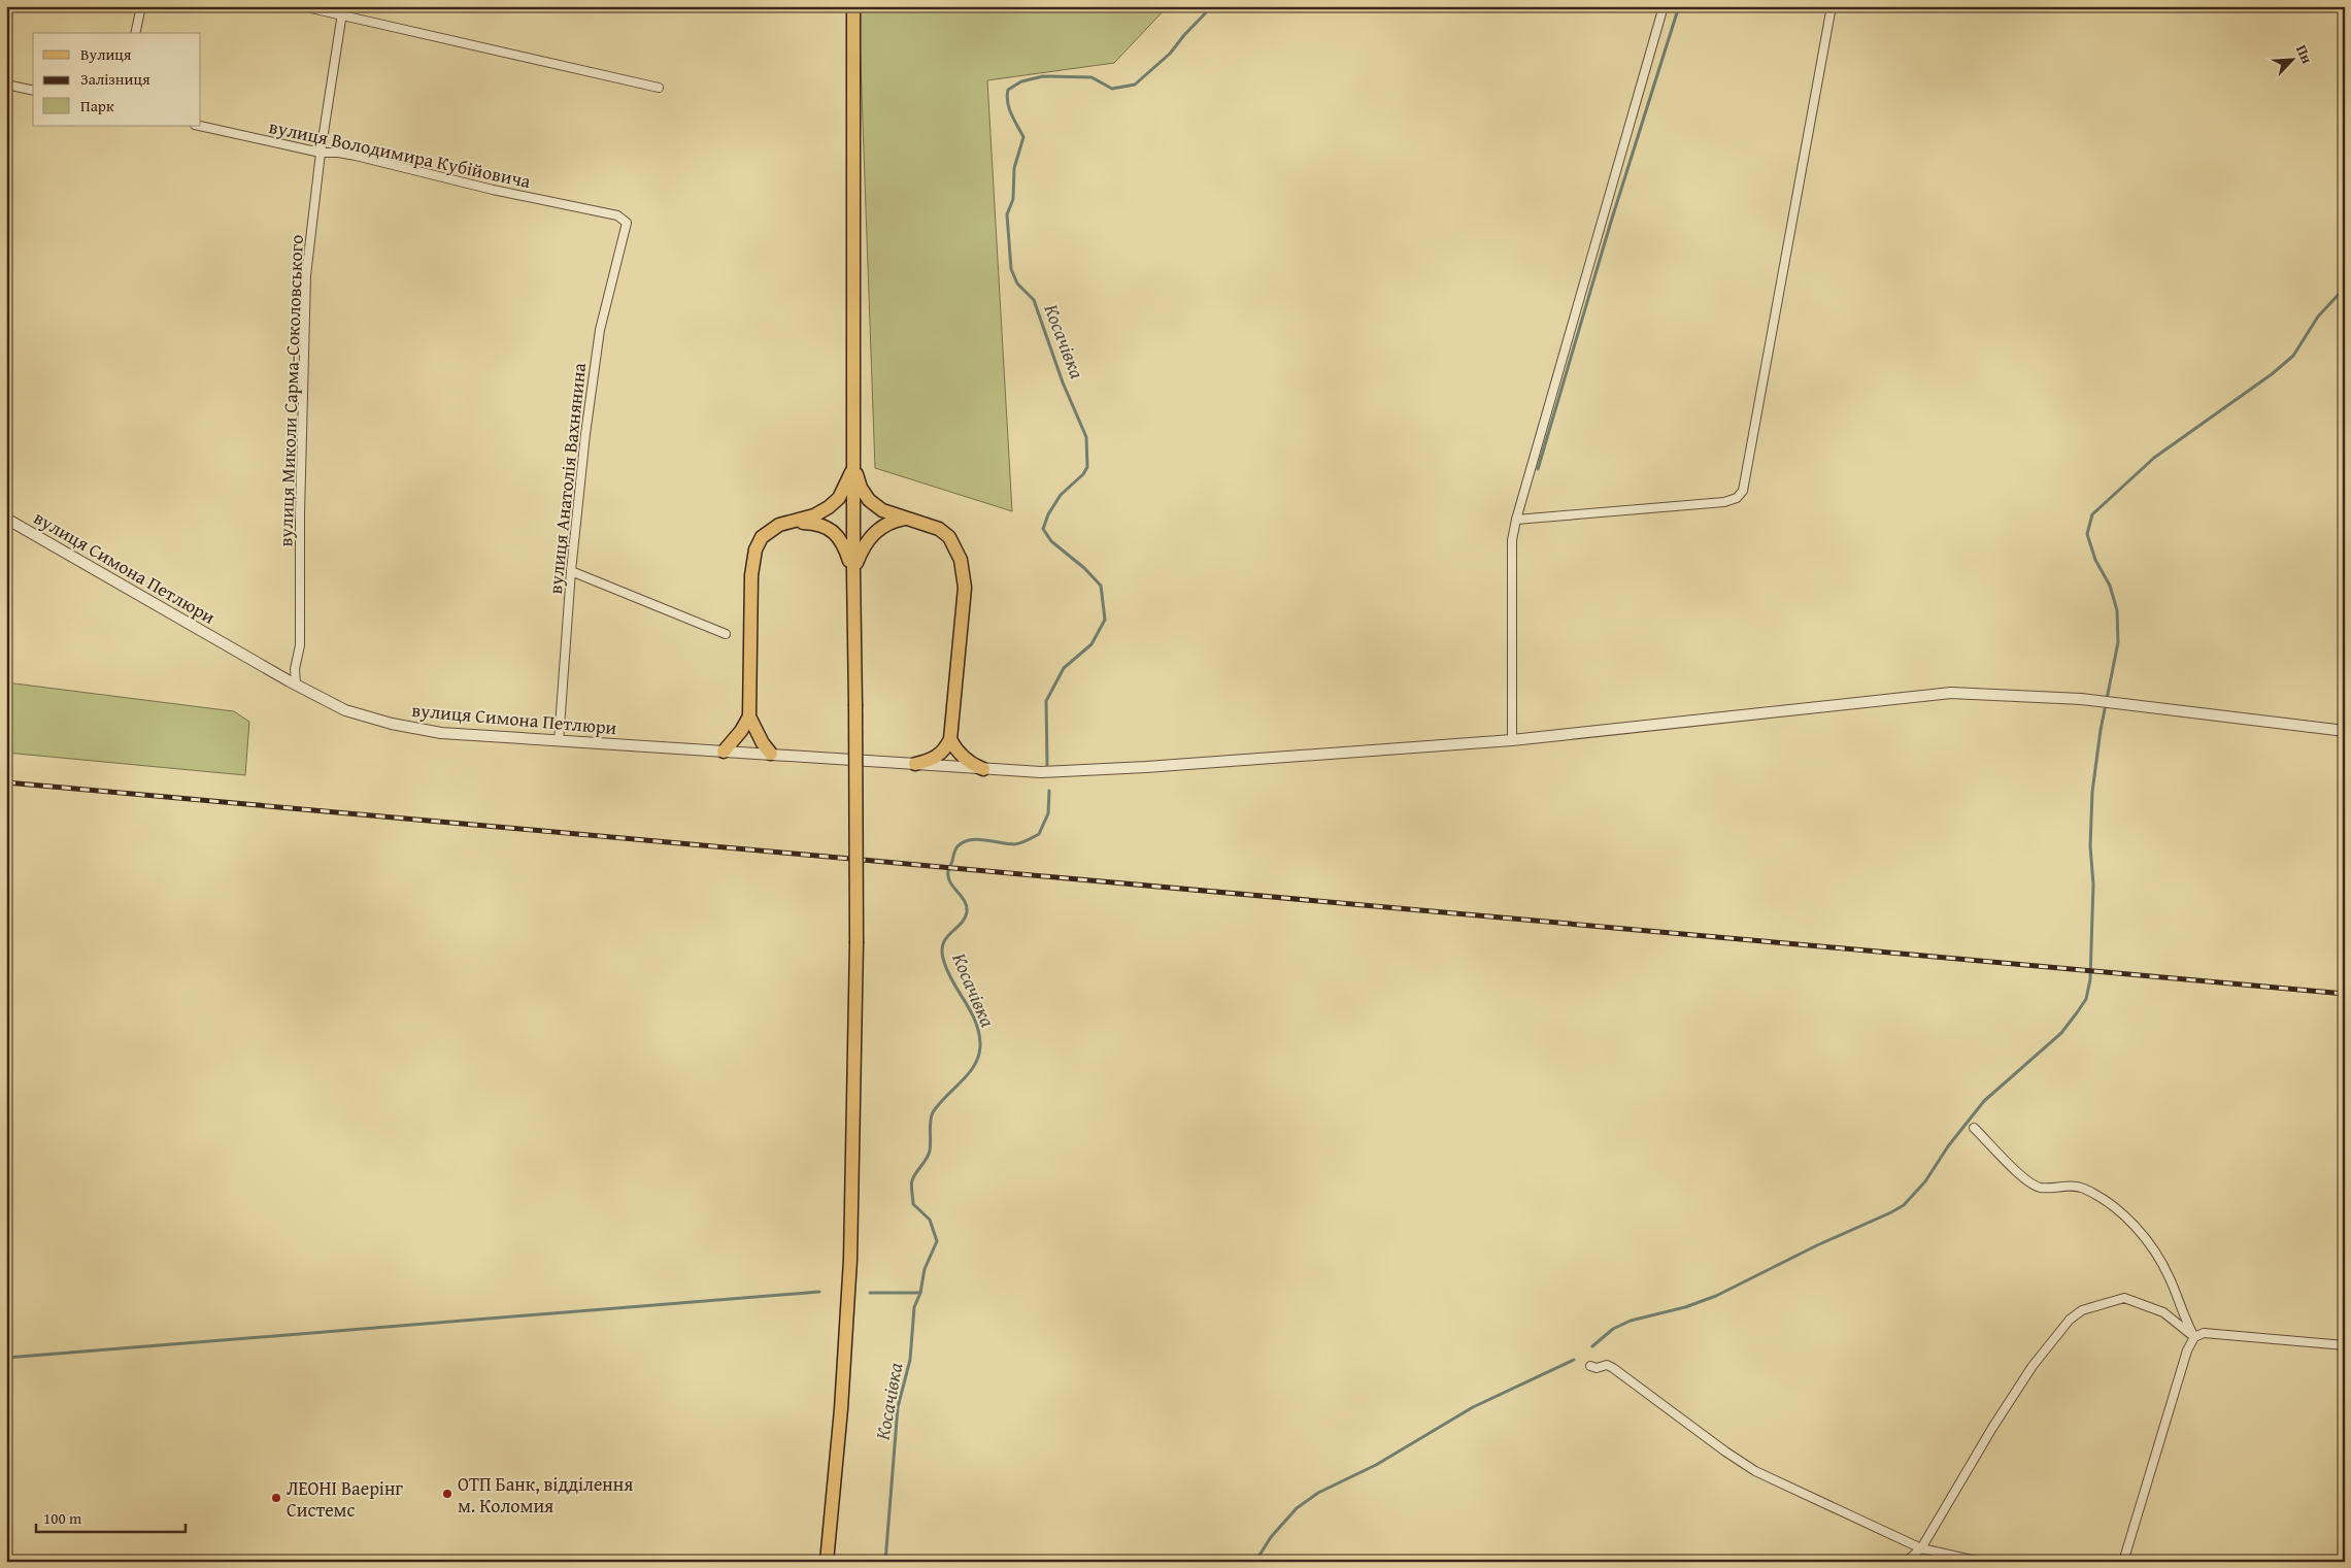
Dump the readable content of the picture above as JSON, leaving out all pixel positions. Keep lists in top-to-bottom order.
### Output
{
  "streets": {
    "street": [
      "вулиця Володимира Кубійовича",
      "вулиця Миколи Сарма-Соколовського",
      "вулиця Анатолія Вахнянина",
      "вулиця Симона Петлюри"
    ]
  },
  "crossings": [
    ["вулиця Володимира Кубійовича", "вулиця Миколи Сарма-Соколовського"],
    ["вулиця Володимира Кубійовича", "вулиця Анатолія Вахнянина"],
    ["вулиця Миколи Сарма-Соколовського", "вулиця Симона Петлюри"],
    ["вулиця Анатолія Вахнянина", "вулиця Симона Петлюри"]
  ],
  "water": ["Косачівка"],
  "places": ["ОТП Банк, відділення м. Коломия", "ЛЕОНІ Ваерінг Системс"],
  "legend": ["Вулиця", "Залізниця", "Парк"],
  "scale_bar": "100 m",
  "north": "top right"
}
